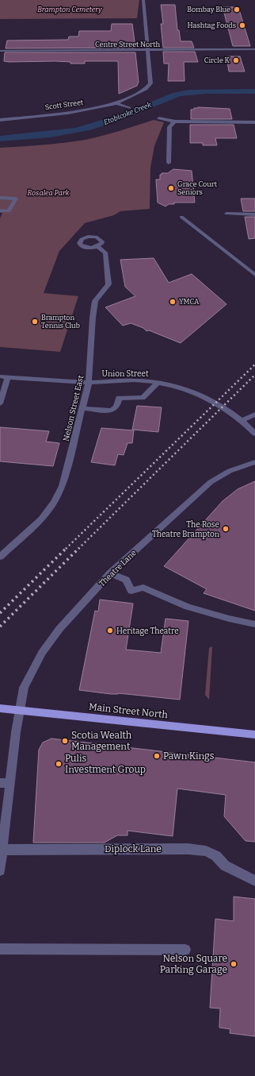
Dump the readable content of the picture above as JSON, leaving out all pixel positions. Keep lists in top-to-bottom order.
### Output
{
  "streets": {
    "main road": ["Main Street North"],
    "street": [
      "Centre Street North",
      "Scott Street",
      "Union Street",
      "Nelson Street East",
      "Theatre Lane",
      "Diplock Lane"
    ]
  },
  "crossings": [
    ["Union Street", "Nelson Street East"],
    ["Theatre Lane", "Main Street North"],
    ["Theatre Lane", "Diplock Lane"]
  ],
  "water": ["Etobicoke Creek"],
  "parks": ["Brampton Cemetery", "Rosalea Park"],
  "places": [
    "Bombay Blue",
    "Hashtag Foods",
    "Circle K",
    "Grace Court Seniors",
    "YMCA",
    "Brampton Tennis Club",
    "The Rose Theatre Brampton",
    "Heritage Theatre",
    "Scotia Wealth Management",
    "Pawn Kings",
    "Pulis Investment Group",
    "Nelson Square Parking Garage"
  ]
}
